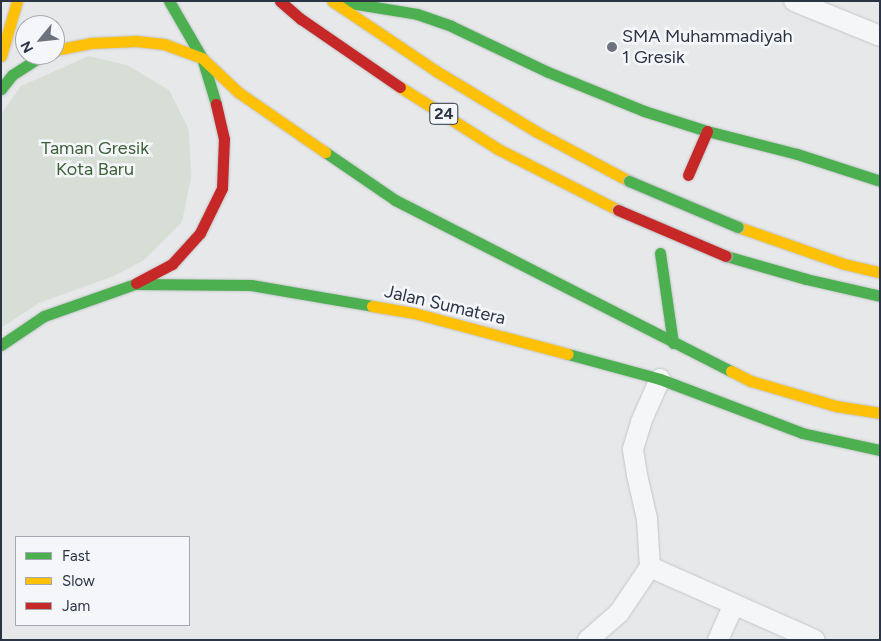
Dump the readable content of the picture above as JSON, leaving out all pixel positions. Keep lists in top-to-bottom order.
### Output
{
  "streets": {
    "main road": ["24", "Jalan Sumatera"]
  },
  "parks": ["Taman Gresik Kota Baru"],
  "places": ["SMA Muhammadiyah 1 Gresik"],
  "legend": ["Fast", "Slow", "Jam"],
  "north": "bottom left"
}
